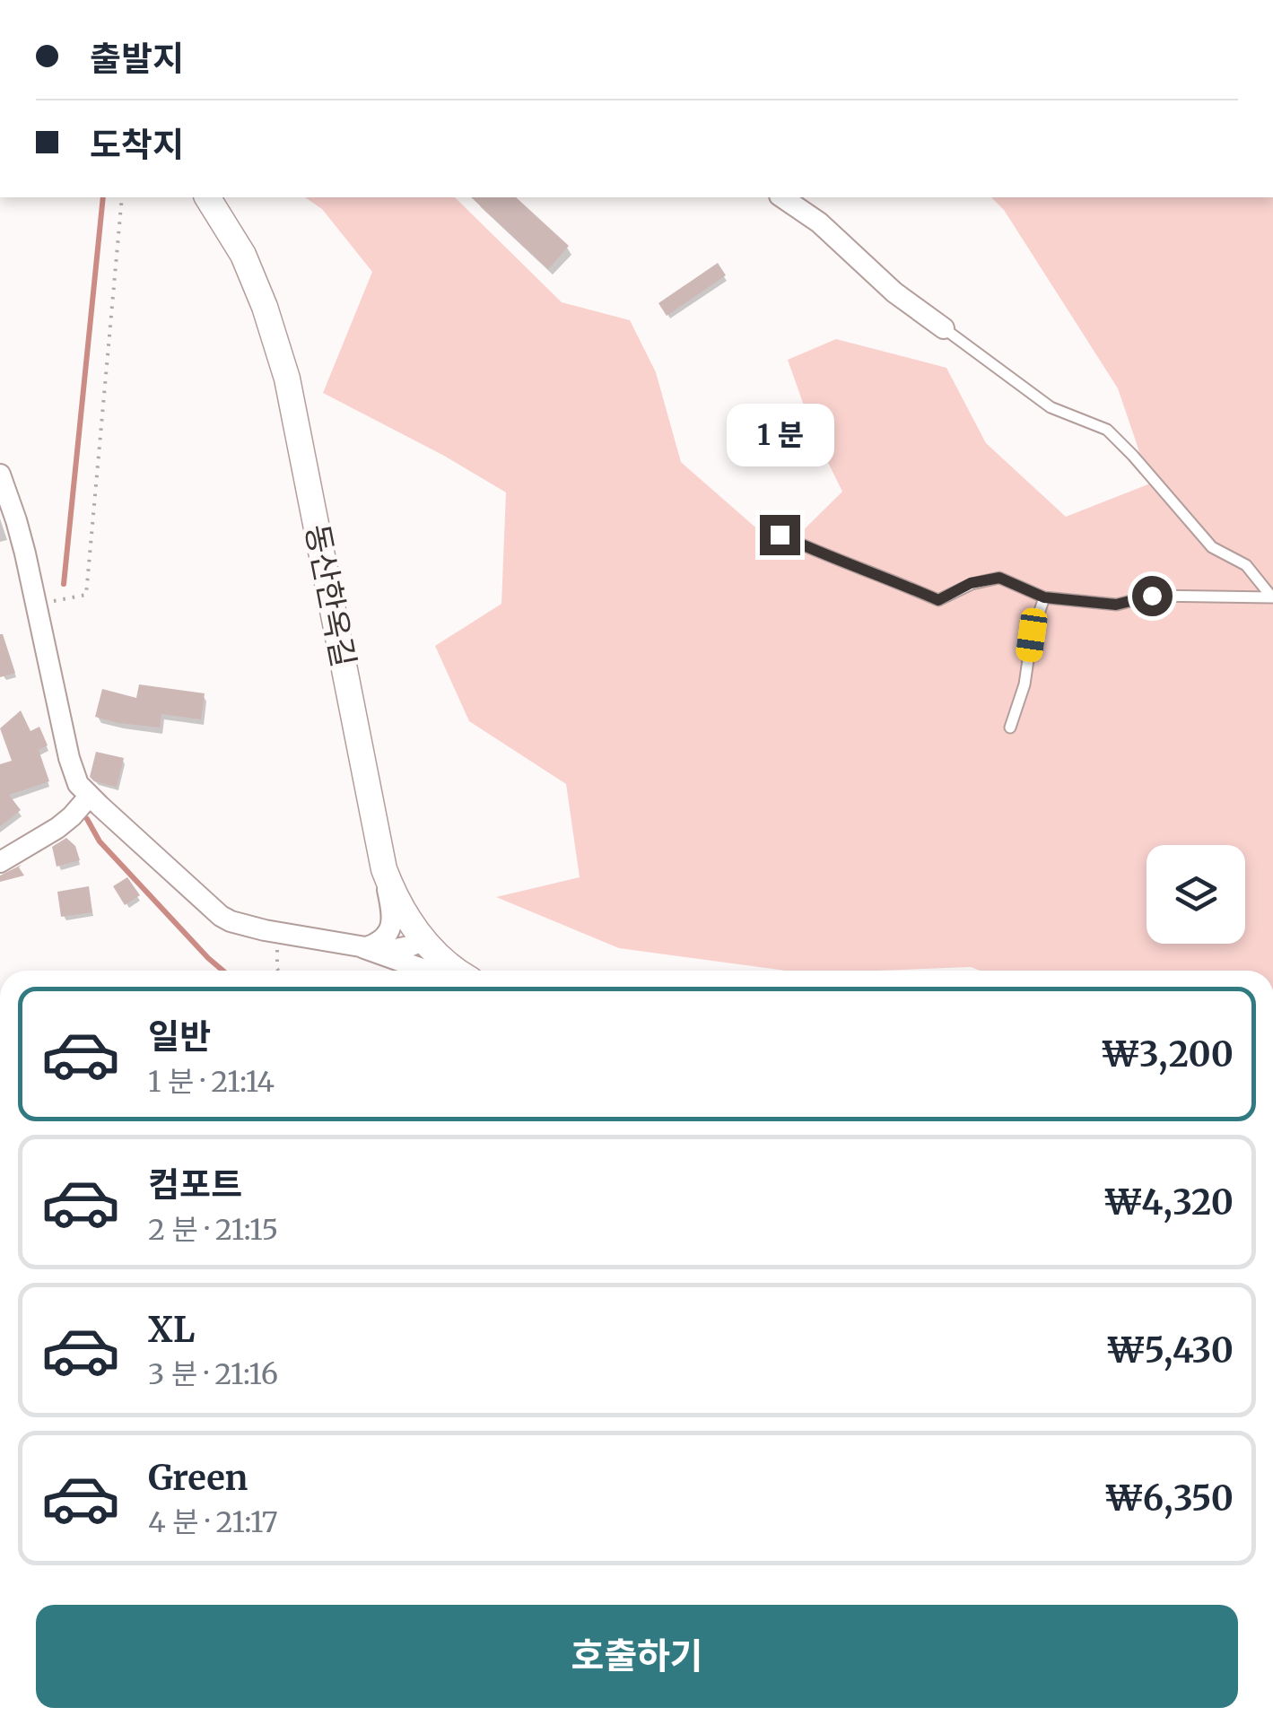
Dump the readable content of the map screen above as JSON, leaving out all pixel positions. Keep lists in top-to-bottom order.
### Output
{
  "streets": {
    "street": ["동산한옥길"]
  },
  "page": {
    "banner": ["출발지", "도착지"],
    "bubble": "1 분",
    "list": [
      {
        "name": "일반",
        "note": "1 분 · 21:14",
        "value": "₩3,200"
      },
      {
        "name": "컴포트",
        "note": "2 분 · 21:15",
        "value": "₩4,320"
      },
      {
        "name": "XL",
        "note": "3 분 · 21:16",
        "value": "₩5,430"
      },
      {
        "name": "Green",
        "note": "4 분 · 21:17",
        "value": "₩6,350"
      }
    ],
    "buttons": "호출하기"
  }
}
